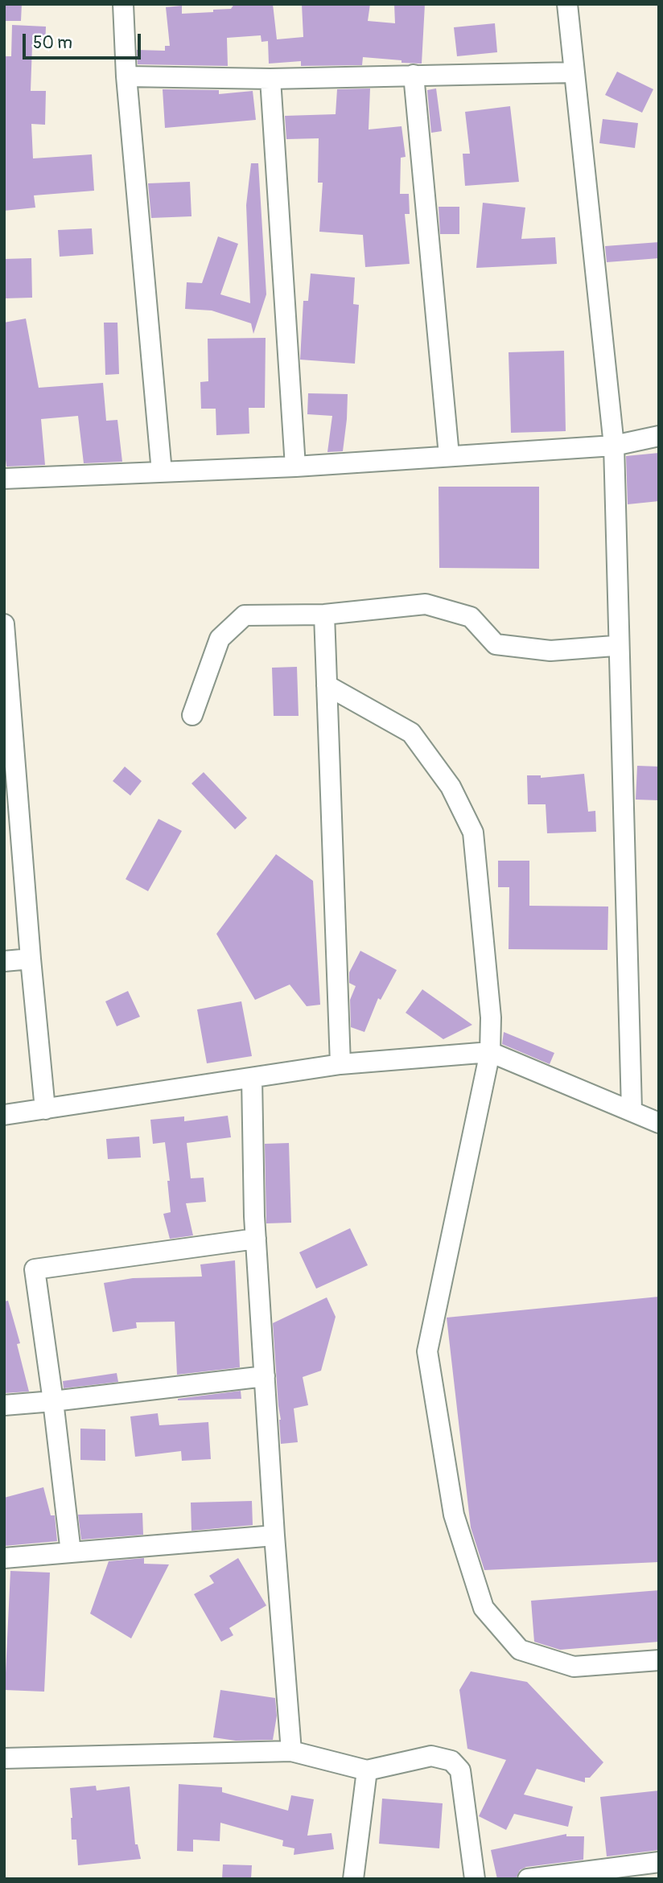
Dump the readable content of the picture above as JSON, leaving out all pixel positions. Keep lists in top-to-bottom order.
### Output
{
  "scale_bar": "50 m"
}
